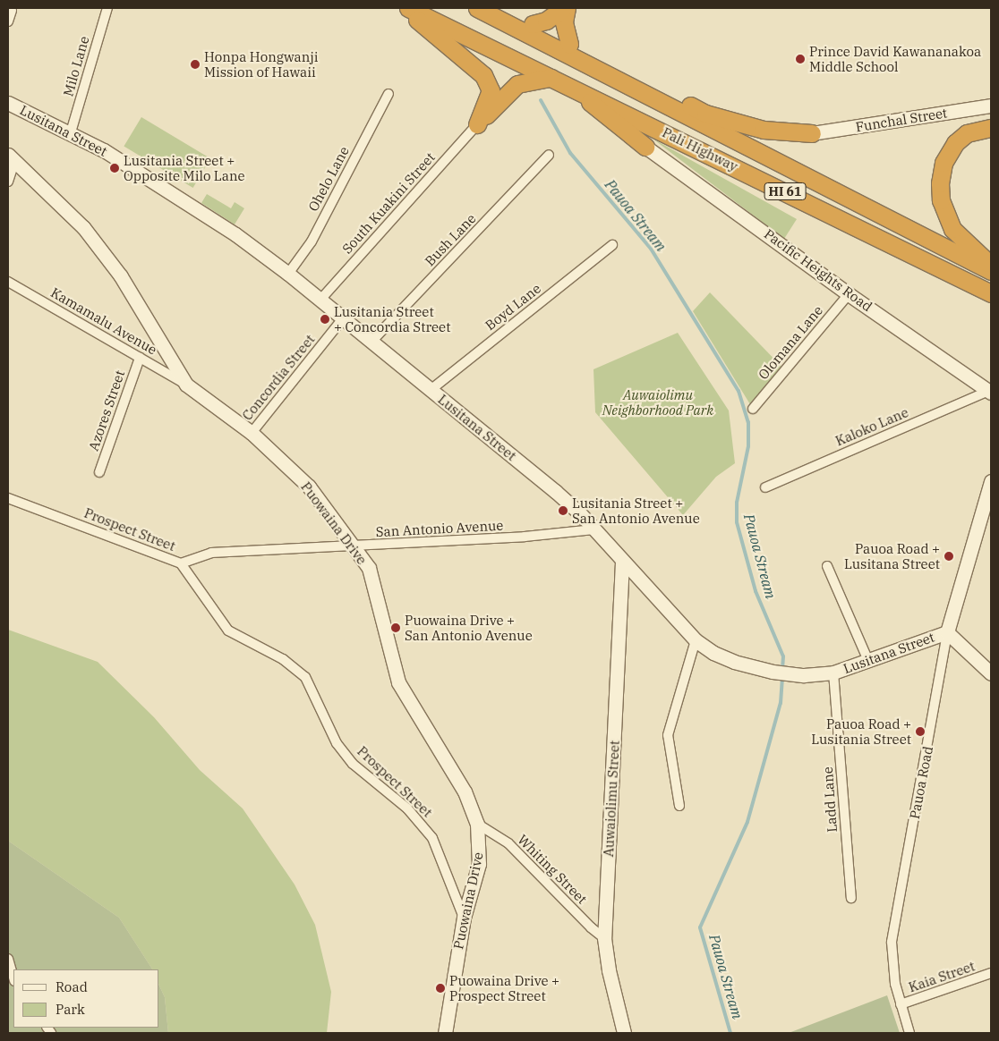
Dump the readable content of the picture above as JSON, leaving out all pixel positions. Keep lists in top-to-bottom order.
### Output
{
  "streets": {
    "highway": ["Pali Highway", "HI 61"],
    "main road": [
      "Funchal Street",
      "Lusitana Street",
      "Pacific Heights Road",
      "Puowaina Drive",
      "Pauoa Road",
      "Auwaiolimu Street"
    ],
    "street": [
      "Milo Lane",
      "Ohelo Lane",
      "South Kuakini Street",
      "Bush Lane",
      "Boyd Lane",
      "Kamamalu Avenue",
      "Olomana Lane",
      "Concordia Street",
      "Azores Street",
      "Kaloko Lane",
      "San Antonio Avenue",
      "Prospect Street",
      "Ladd Lane",
      "Whiting Street",
      "Kaia Street"
    ]
  },
  "crossings": [
    ["Milo Lane", "Lusitana Street"],
    ["Lusitana Street", "Ohelo Lane"],
    ["Lusitana Street", "South Kuakini Street"],
    ["Lusitana Street", "Bush Lane"],
    ["Lusitana Street", "Boyd Lane"],
    ["Lusitana Street", "Concordia Street"],
    ["Lusitana Street", "San Antonio Avenue"],
    ["Lusitana Street", "Pauoa Road"],
    ["Lusitana Street", "Auwaiolimu Street"],
    ["Lusitana Street", "Ladd Lane"],
    ["Pacific Heights Road", "Olomana Lane"],
    ["Pacific Heights Road", "Kaloko Lane"],
    ["Kamamalu Avenue", "Azores Street"],
    ["Kamamalu Avenue", "Puowaina Drive"],
    ["Concordia Street", "Puowaina Drive"],
    ["Puowaina Drive", "San Antonio Avenue"],
    ["Puowaina Drive", "Prospect Street"],
    ["Puowaina Drive", "Whiting Street"],
    ["San Antonio Avenue", "Prospect Street"],
    ["Pauoa Road", "Kaia Street"],
    ["Auwaiolimu Street", "Whiting Street"]
  ],
  "water": ["Pauoa Stream"],
  "parks": ["Auwaiolimu Neighborhood Park"],
  "places": [
    "Prince David Kawananakoa Middle School",
    "Honpa Hongwanji Mission of Hawaii",
    "Lusitania Street + Opposite Milo Lane",
    "Lusitania Street + Concordia Street",
    "Lusitania Street + San Antonio Avenue",
    "Pauoa Road + Lusitana Street",
    "Puowaina Drive + San Antonio Avenue",
    "Pauoa Road + Lusitania Street",
    "Puowaina Drive + Prospect Street"
  ],
  "legend": ["Road", "Park"]
}
